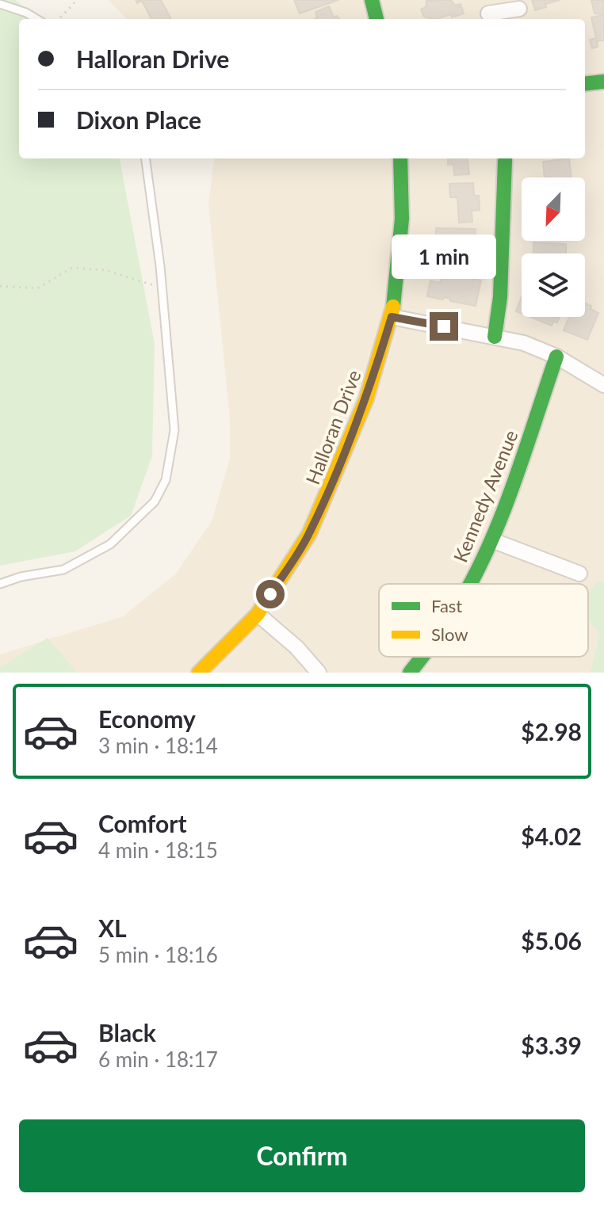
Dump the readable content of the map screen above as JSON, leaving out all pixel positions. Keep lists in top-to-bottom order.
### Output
{
  "streets": {
    "street": ["Halloran Drive", "Kennedy Avenue"]
  },
  "legend": ["Fast", "Slow"],
  "north": "bottom left",
  "page": {
    "banner": ["Halloran Drive", "Dixon Place"],
    "bubble": "1 min",
    "list": [
      {
        "name": "Economy",
        "note": "3 min · 18:14",
        "value": "$2.98"
      },
      {
        "name": "Comfort",
        "note": "4 min · 18:15",
        "value": "$4.02"
      },
      {
        "name": "XL",
        "note": "5 min · 18:16",
        "value": "$5.06"
      },
      {
        "name": "Black",
        "note": "6 min · 18:17",
        "value": "$3.39"
      }
    ],
    "buttons": "Confirm"
  }
}
